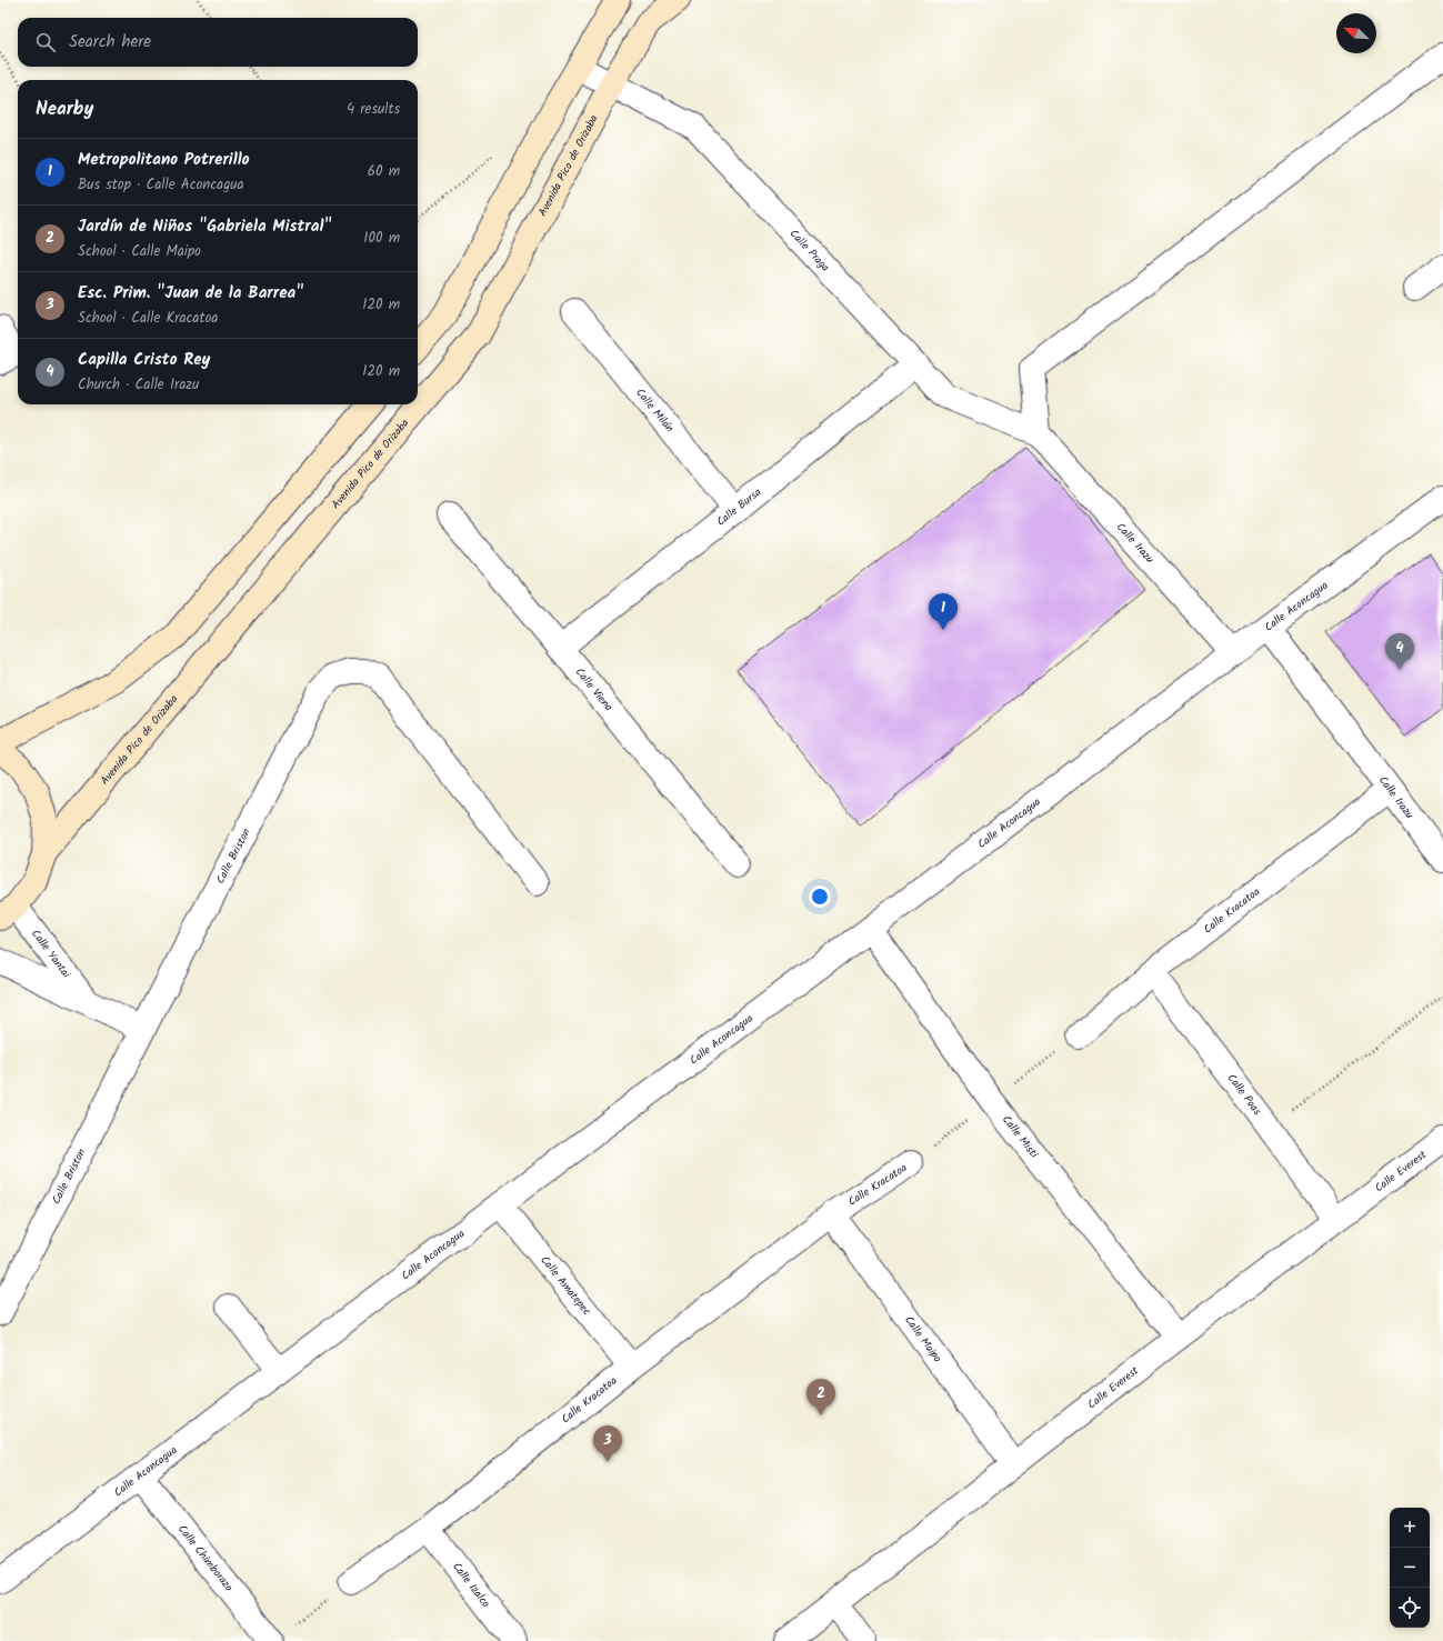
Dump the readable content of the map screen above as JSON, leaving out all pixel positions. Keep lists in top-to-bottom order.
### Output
{
  "streets": {
    "street": [
      "Avenida Pico de Orizaba",
      "Calle Praga",
      "Calle Milán",
      "Calle Bursa",
      "Calle Irazu",
      "Calle Aconcagua",
      "Calle Viena",
      "Calle Briston",
      "Calle Kracatoa",
      "Calle Yantai",
      "Calle Poas",
      "Calle Misti",
      "Calle Everest",
      "Calle Amatepec",
      "Calle Maipo",
      "Calle Chimborazo",
      "Calle Izalco"
    ]
  },
  "crossings": [
    ["Avenida Pico de Orizaba", "Calle Praga"],
    ["Calle Praga", "Calle Bursa"],
    ["Calle Praga", "Calle Irazu"],
    ["Calle Milán", "Calle Bursa"],
    ["Calle Bursa", "Calle Viena"],
    ["Calle Irazu", "Calle Aconcagua"],
    ["Calle Irazu", "Calle Kracatoa"],
    ["Calle Aconcagua", "Calle Misti"],
    ["Calle Aconcagua", "Calle Amatepec"],
    ["Calle Aconcagua", "Calle Chimborazo"],
    ["Calle Briston", "Calle Yantai"],
    ["Calle Kracatoa", "Calle Poas"],
    ["Calle Kracatoa", "Calle Amatepec"],
    ["Calle Kracatoa", "Calle Maipo"],
    ["Calle Kracatoa", "Calle Izalco"],
    ["Calle Poas", "Calle Everest"],
    ["Calle Misti", "Calle Everest"],
    ["Calle Everest", "Calle Maipo"]
  ],
  "north": "top left",
  "page": {
    "search": "Search here",
    "heading": ["Nearby", "4 results"],
    "list": [
      {
        "mark": "1",
        "name": "Metropolitano Potrerillo",
        "note": "Bus stop · Calle Aconcagua",
        "value": "60 m"
      },
      {
        "mark": "2",
        "name": "Jardín de Niños \"Gabriela Mistral\"",
        "note": "School · Calle Maipo",
        "value": "100 m"
      },
      {
        "mark": "3",
        "name": "Esc. Prim. \"Juan de la Barrea\"",
        "note": "School · Calle Kracatoa",
        "value": "120 m"
      },
      {
        "mark": "4",
        "name": "Capilla Cristo Rey",
        "note": "Church · Calle Irazu",
        "value": "120 m"
      }
    ],
    "pins": [
      "1",
      "4",
      "2",
      "3"
    ],
    "map_buttons": ["+", "−"]
  }
}
